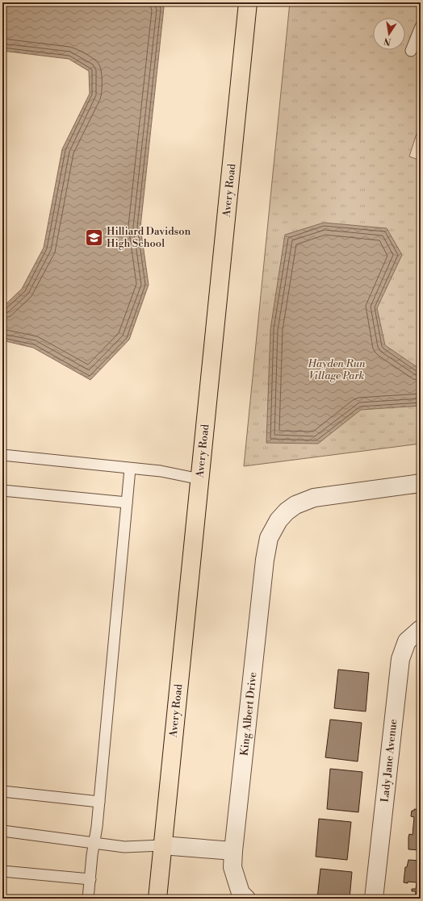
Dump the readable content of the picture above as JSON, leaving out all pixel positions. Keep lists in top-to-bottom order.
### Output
{
  "streets": {
    "main road": ["Avery Road"],
    "street": ["King Albert Drive", "Lady Jane Avenue"]
  },
  "parks": ["Hayden Run Village Park"],
  "places": {
    "school or university": ["Hilliard Davidson High School"]
  },
  "north": "bottom"
}
